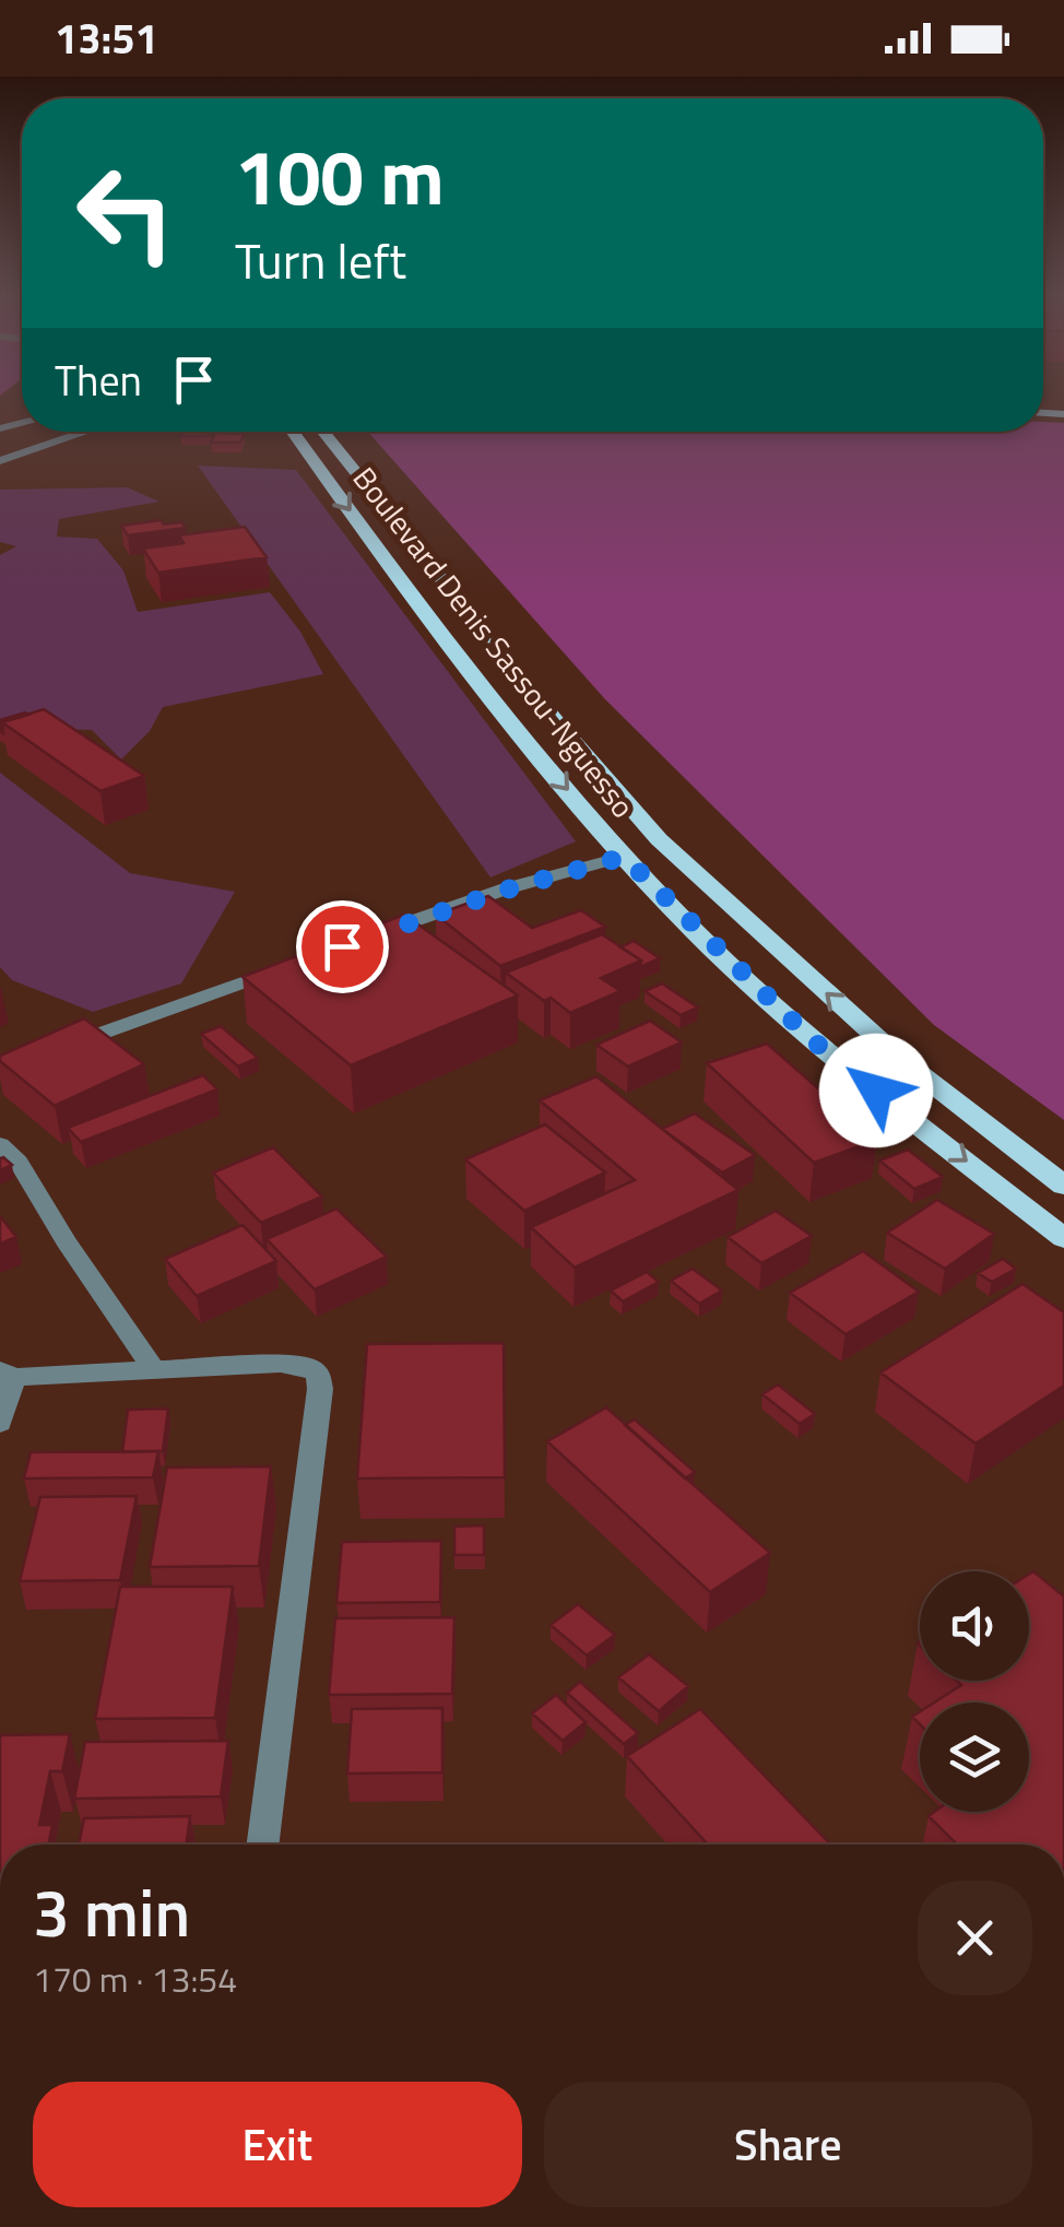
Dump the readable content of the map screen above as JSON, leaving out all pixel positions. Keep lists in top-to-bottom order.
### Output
{
  "streets": {
    "main road": ["Boulevard Denis Sassou-Nguesso"]
  },
  "page": {
    "status": "13:51",
    "turn": ["100 m", "Turn left"],
    "then": "Then",
    "heading": ["3 min", "170 m · 13:54"],
    "buttons": ["Exit", "Share"]
  }
}
